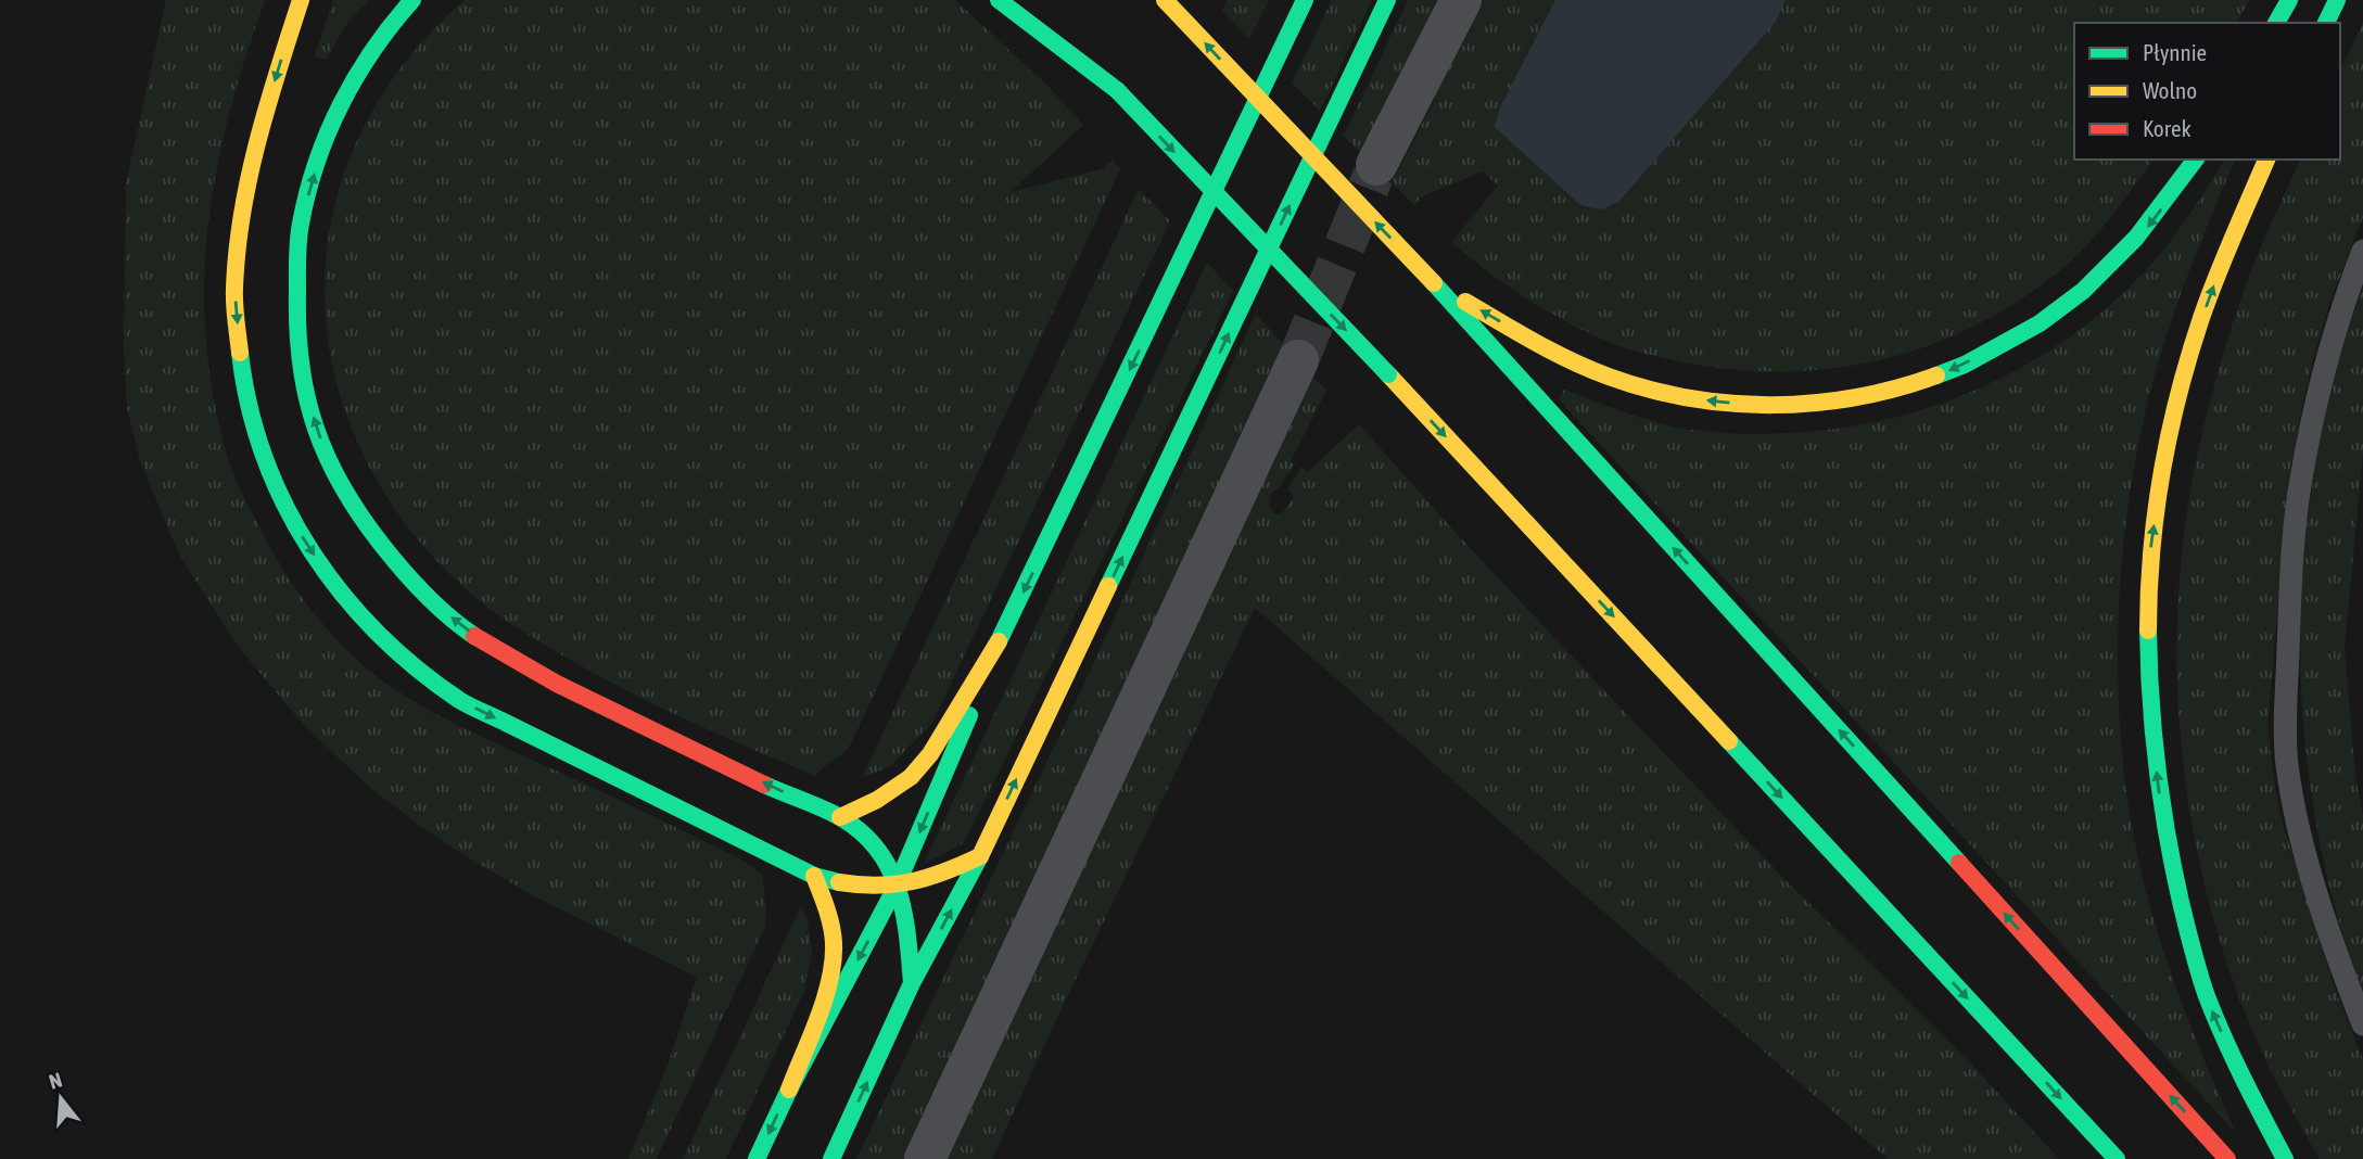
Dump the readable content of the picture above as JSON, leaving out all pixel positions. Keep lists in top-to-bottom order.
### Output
{
  "legend": ["Płynnie", "Wolno", "Korek"],
  "north": "top"
}
